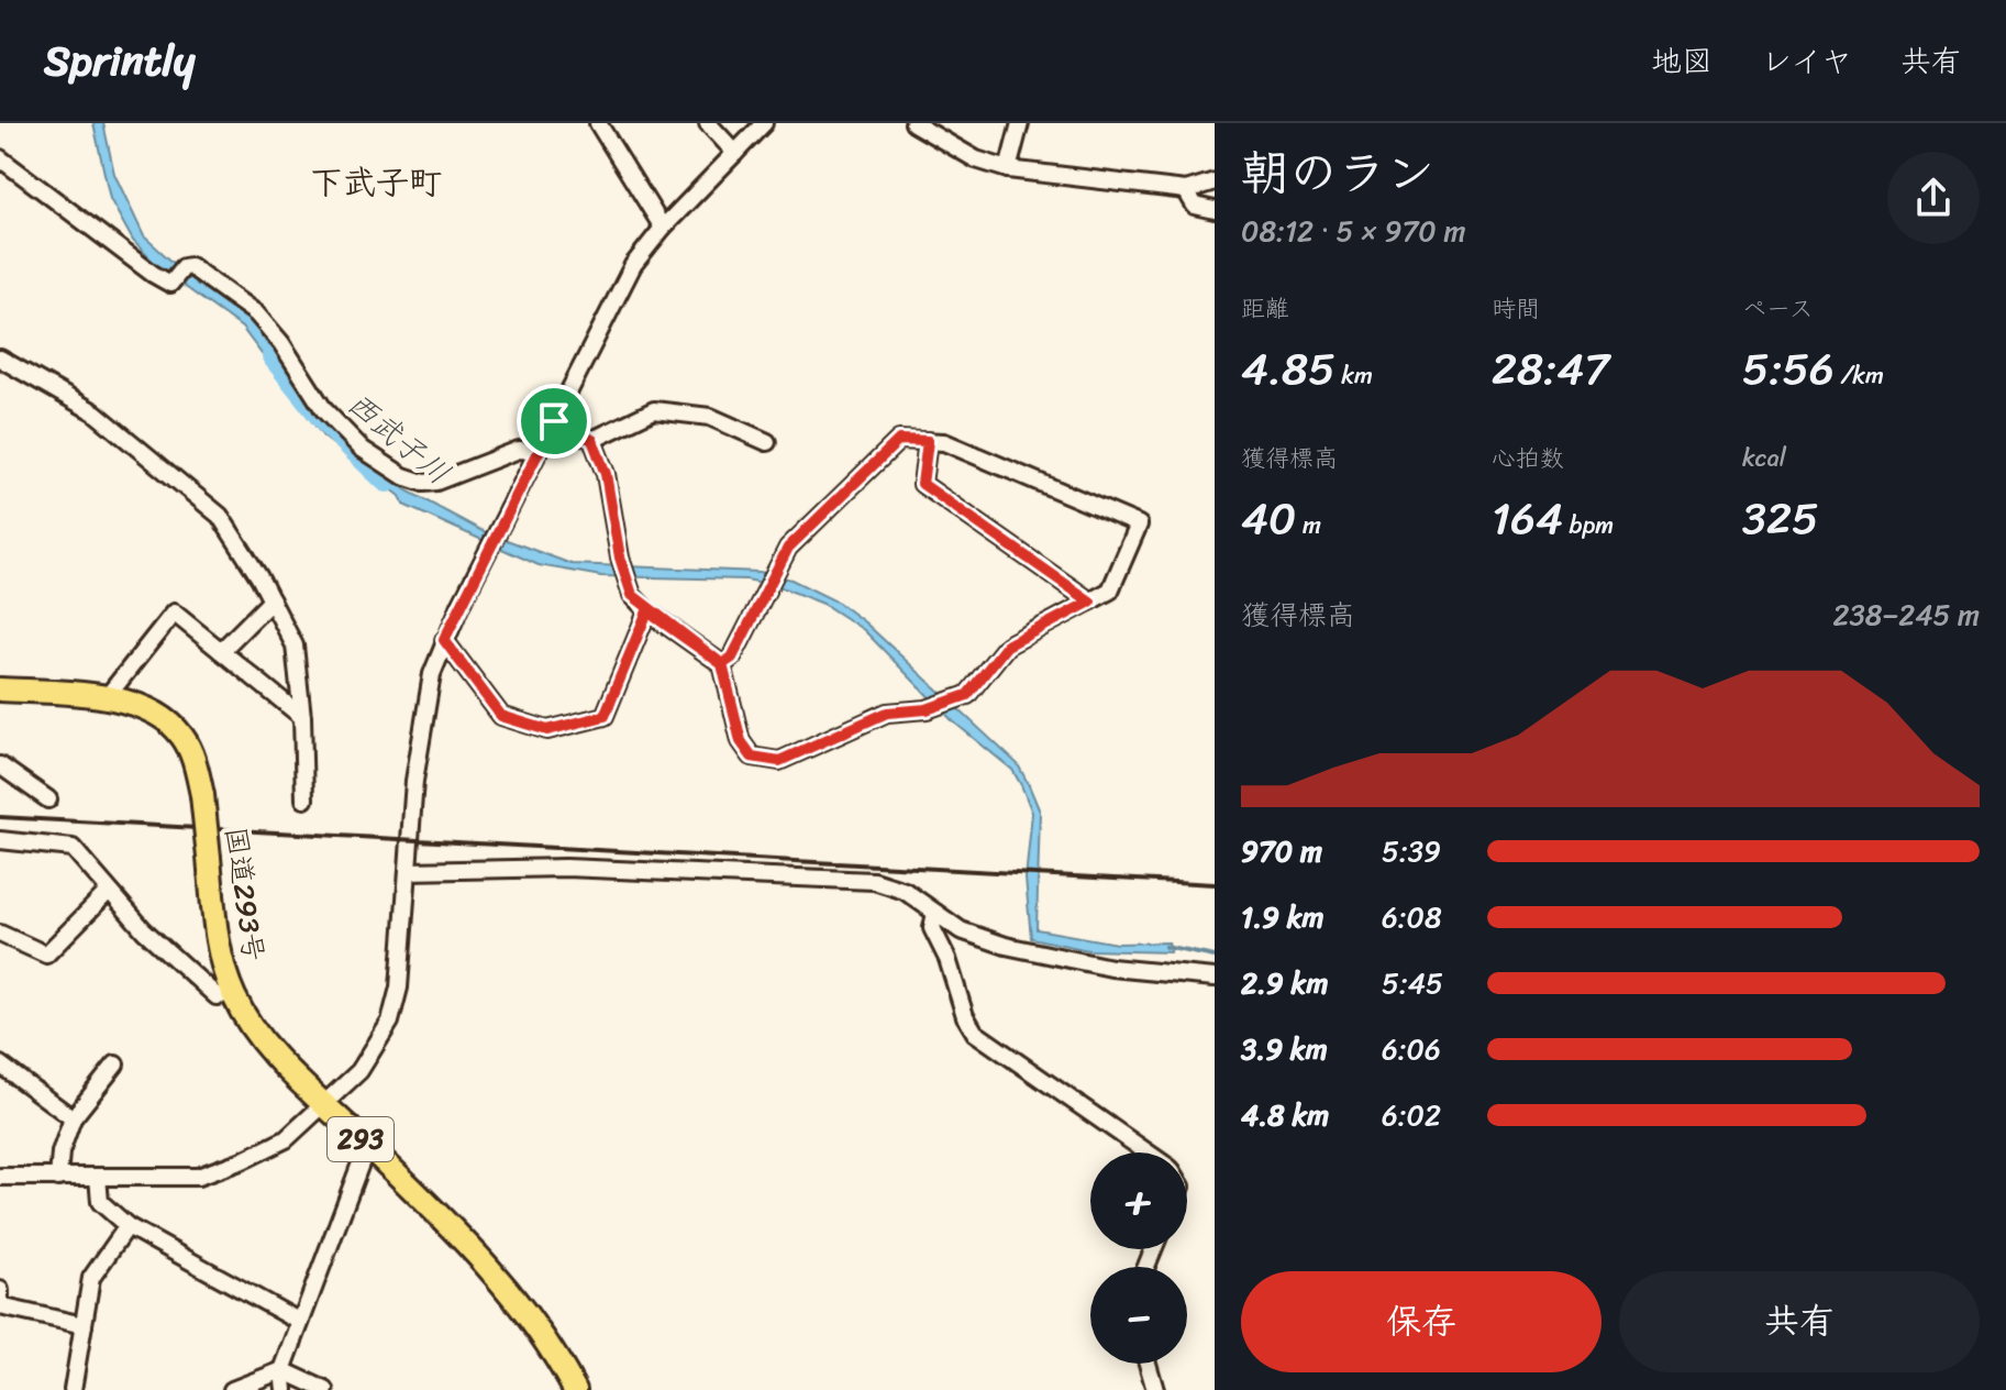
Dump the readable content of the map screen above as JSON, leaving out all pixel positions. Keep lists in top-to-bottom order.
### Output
{
  "streets": {
    "highway": ["国道293号", "293"]
  },
  "districts": ["下武子町"],
  "water": ["西武子川"],
  "page": {
    "header": "Sprintly",
    "nav": ["地図", "レイヤ", "共有"],
    "heading": ["朝のラン", "08:12 · 5 × 970 m"],
    "stats": [
      ["距離", "4.85 km"],
      ["時間", "28:47"],
      ["ペース", "5:56 /km"],
      ["獲得標高", "40 m"],
      ["心拍数", "164 bpm"],
      ["kcal", "325"]
    ],
    "chart": ["獲得標高", "238–245 m"],
    "list": [
      {
        "name": "970 m",
        "note": "5:39"
      },
      {
        "name": "1.9 km",
        "note": "6:08"
      },
      {
        "name": "2.9 km",
        "note": "5:45"
      },
      {
        "name": "3.9 km",
        "note": "6:06"
      },
      {
        "name": "4.8 km",
        "note": "6:02"
      }
    ],
    "map_buttons": ["+", "−"],
    "buttons": ["保存", "共有"]
  }
}
